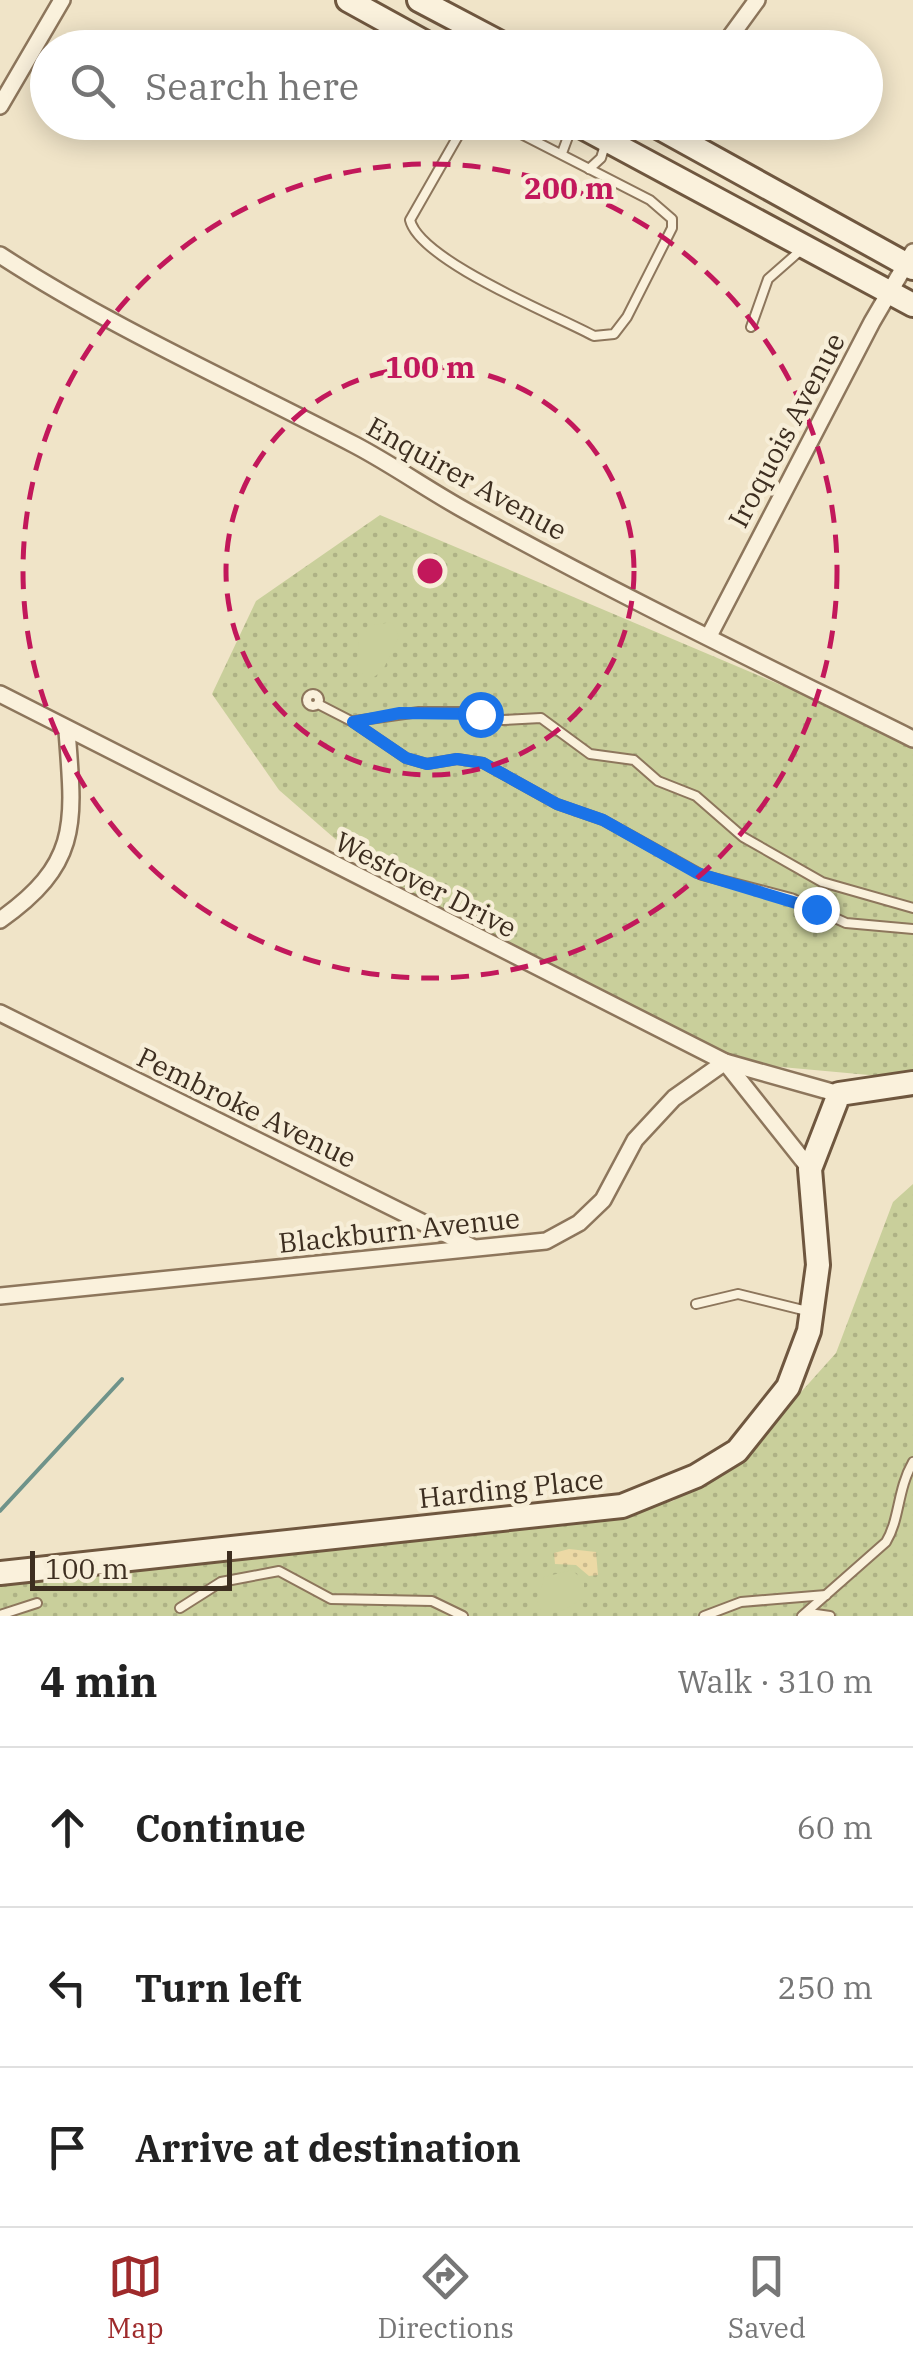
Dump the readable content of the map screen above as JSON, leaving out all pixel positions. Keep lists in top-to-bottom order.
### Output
{
  "streets": {
    "main road": ["Harding Place"],
    "street": [
      "Iroquois Avenue",
      "Enquirer Avenue",
      "Westover Drive",
      "Pembroke Avenue",
      "Blackburn Avenue"
    ]
  },
  "crossings": [
    ["Iroquois Avenue", "Enquirer Avenue"],
    ["Westover Drive", "Blackburn Avenue"],
    ["Westover Drive", "Harding Place"],
    ["Pembroke Avenue", "Blackburn Avenue"]
  ],
  "scale_bar": "100 m",
  "page": {
    "search": "Search here",
    "scale": "100 m",
    "heading": ["4 min", "Walk · 310 m"],
    "list": [
      ["Continue", "60 m"],
      ["Turn left", "250 m"],
      "Arrive at destination"
    ],
    "nav": ["Map", "Directions", "Saved"]
  },
  "rings": ["200 m", "100 m"]
}
